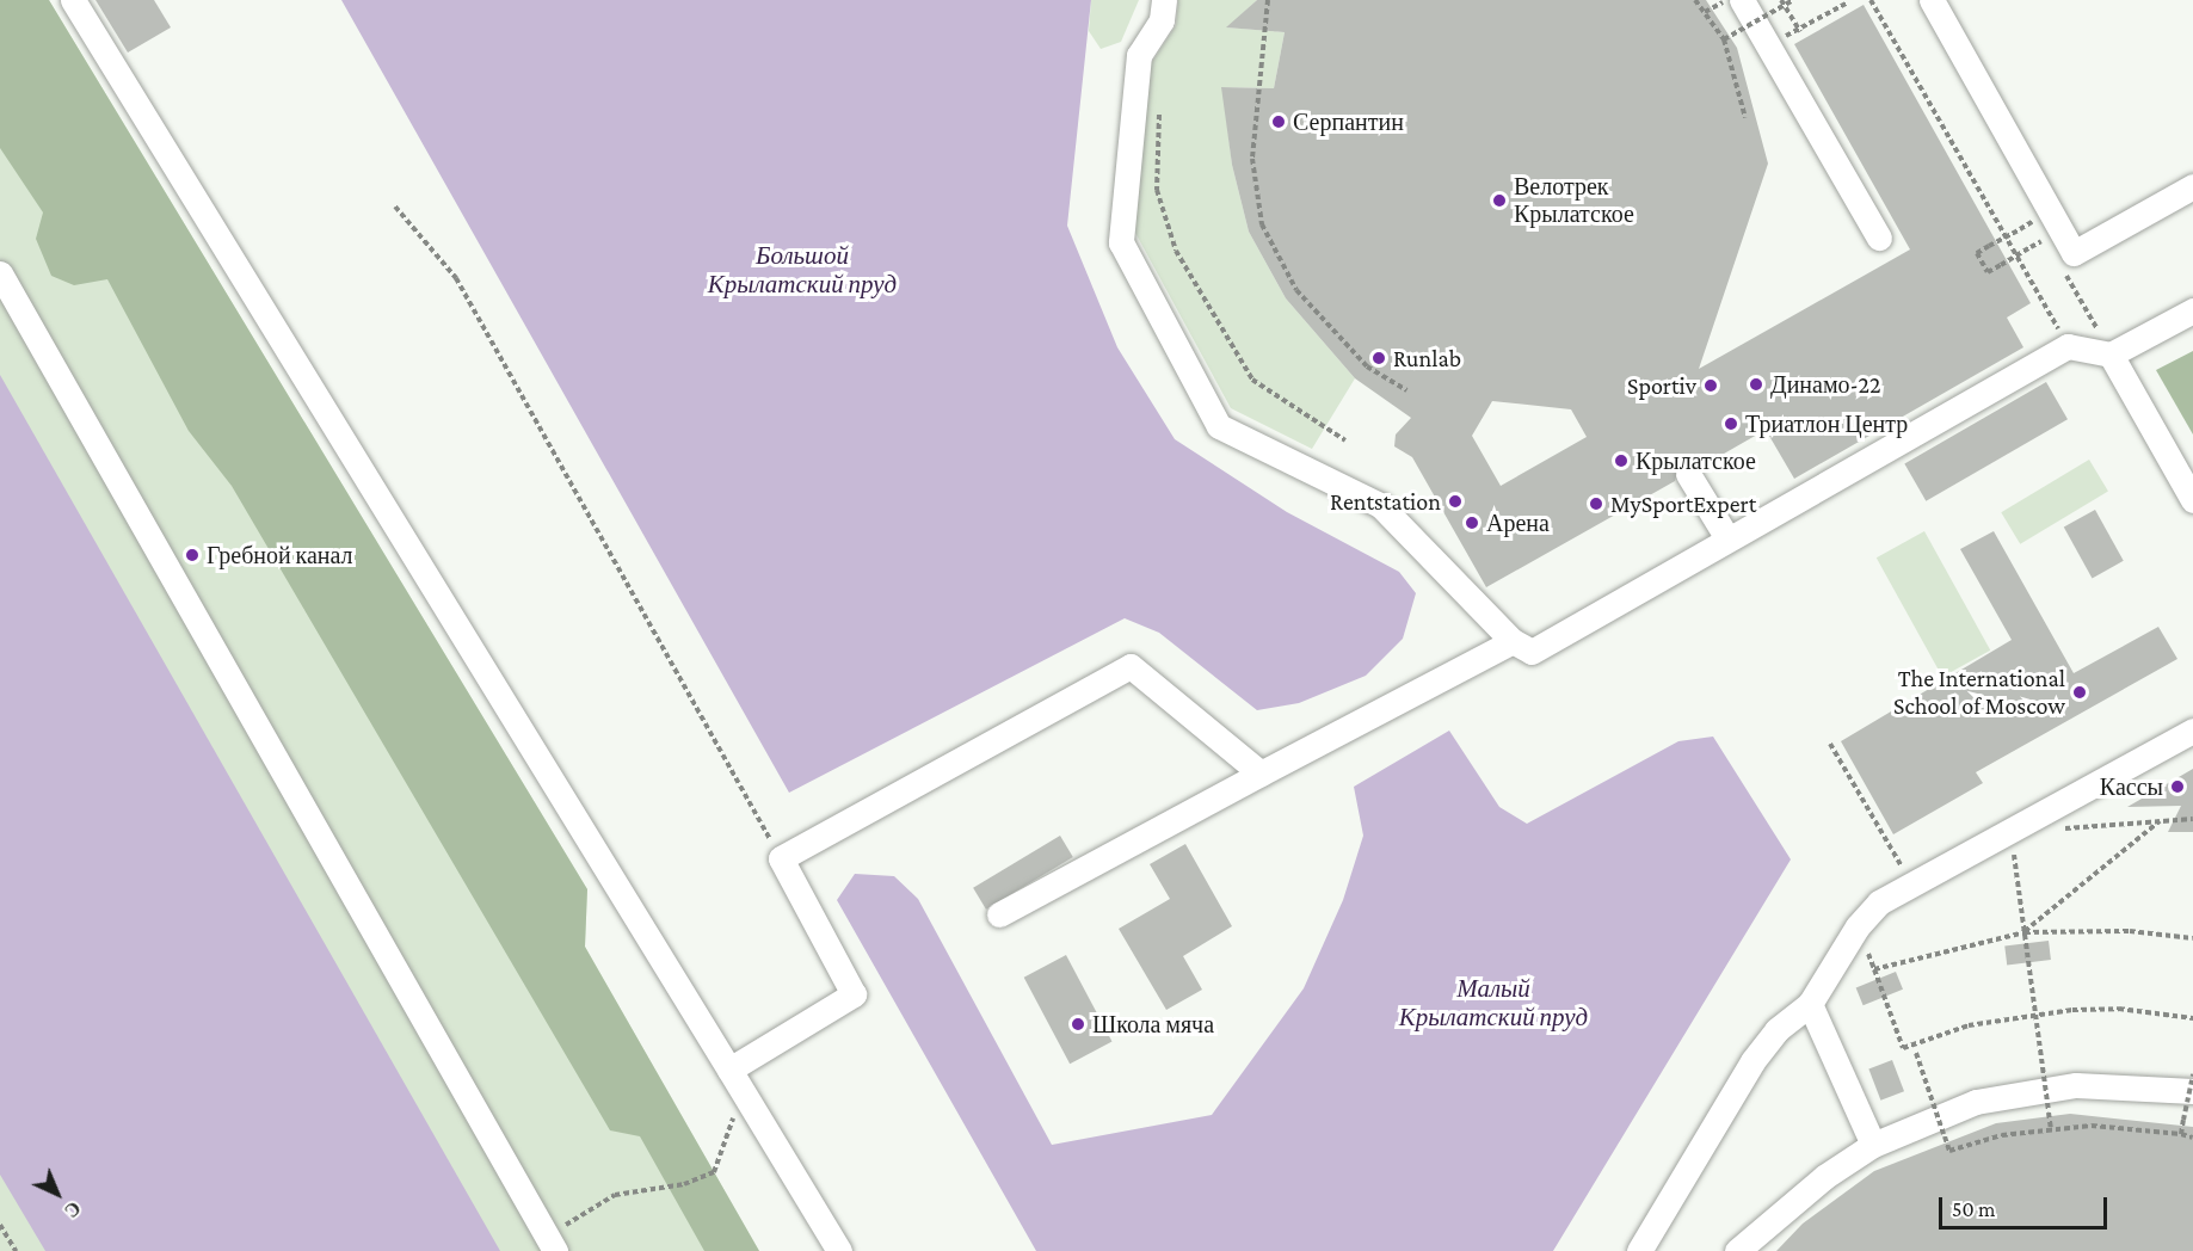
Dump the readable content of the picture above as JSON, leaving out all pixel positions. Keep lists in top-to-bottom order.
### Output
{
  "water": ["Большой Крылатский пруд", "Малый Крылатский пруд"],
  "places": [
    "Серпантин",
    "Велотрек Крылатское",
    "Runlab",
    "Динамо-22",
    "Sportiv",
    "Триатлон Центр",
    "Крылатское",
    "Rentstation",
    "MySportExpert",
    "Арена",
    "Гребной канал",
    "The International School of Moscow",
    "Кассы",
    "Школа мяча"
  ],
  "scale_bar": "50 m",
  "north": "bottom right"
}
